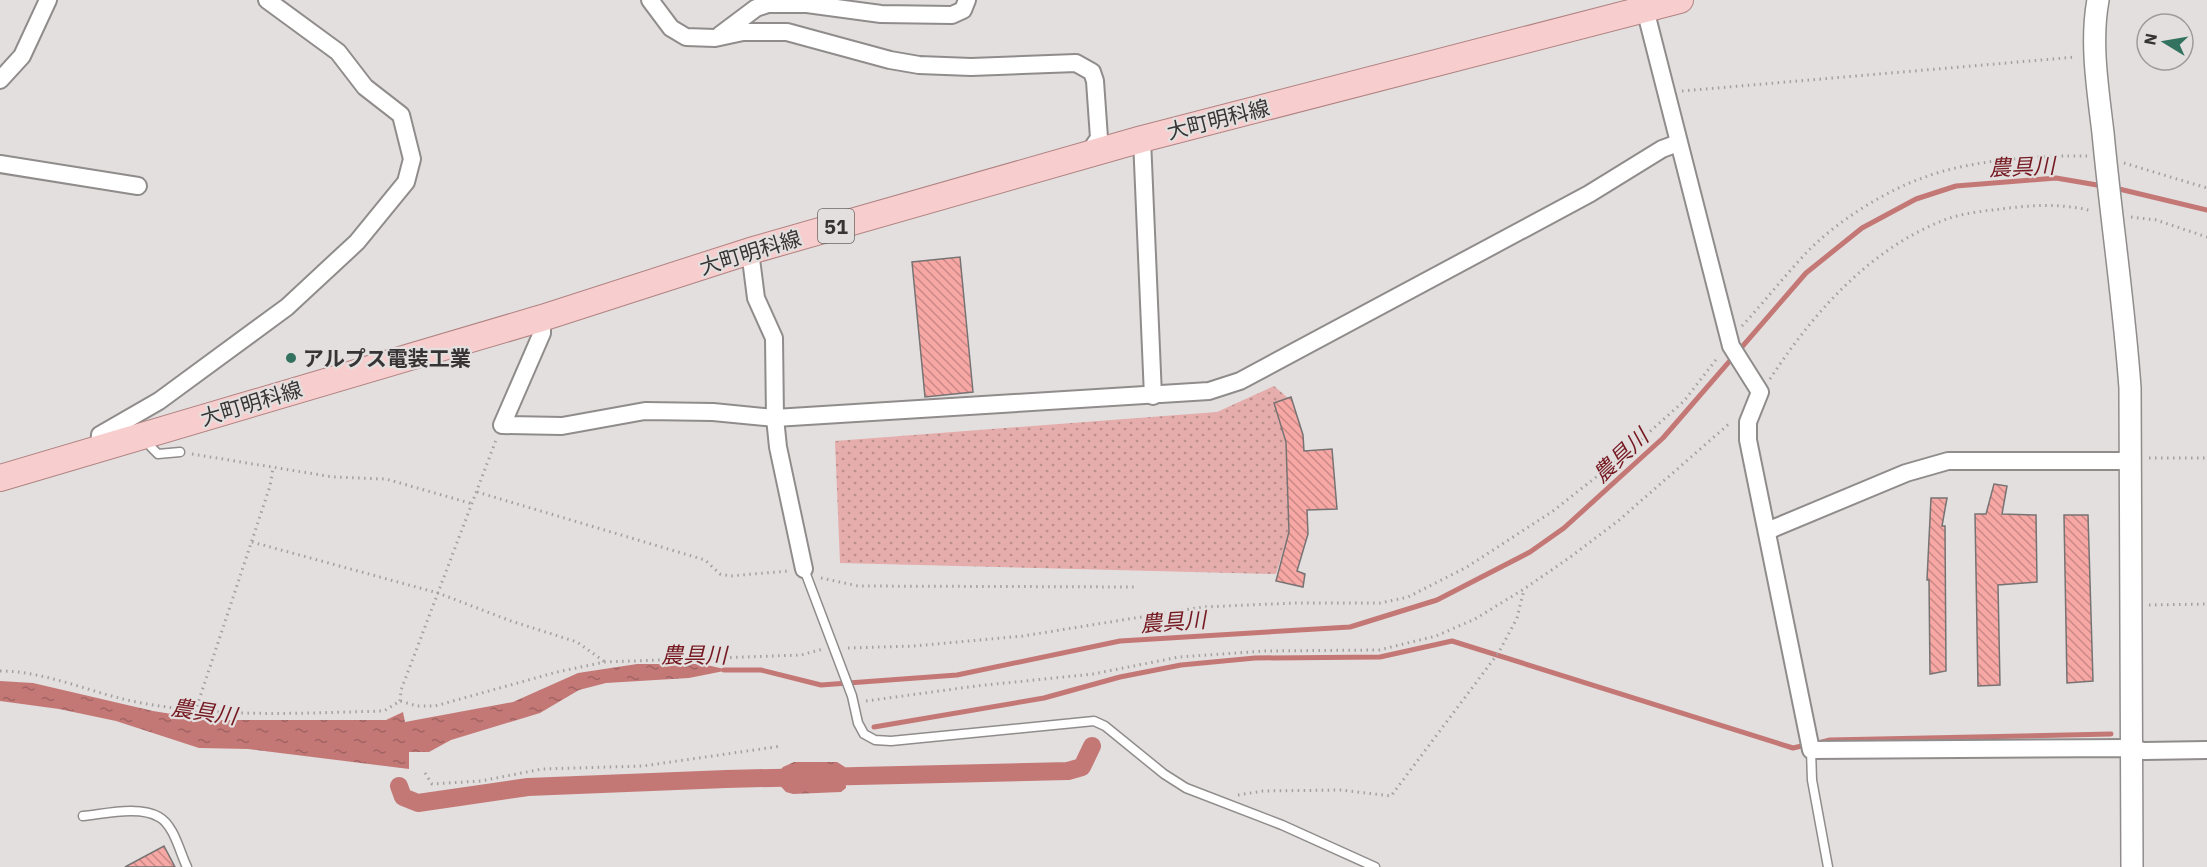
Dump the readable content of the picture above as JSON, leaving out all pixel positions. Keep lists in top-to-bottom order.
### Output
{
  "streets": {
    "main road": ["大町明科線", "51"]
  },
  "water": ["農具川"],
  "places": ["アルプス電装工業"],
  "north": "left"
}
